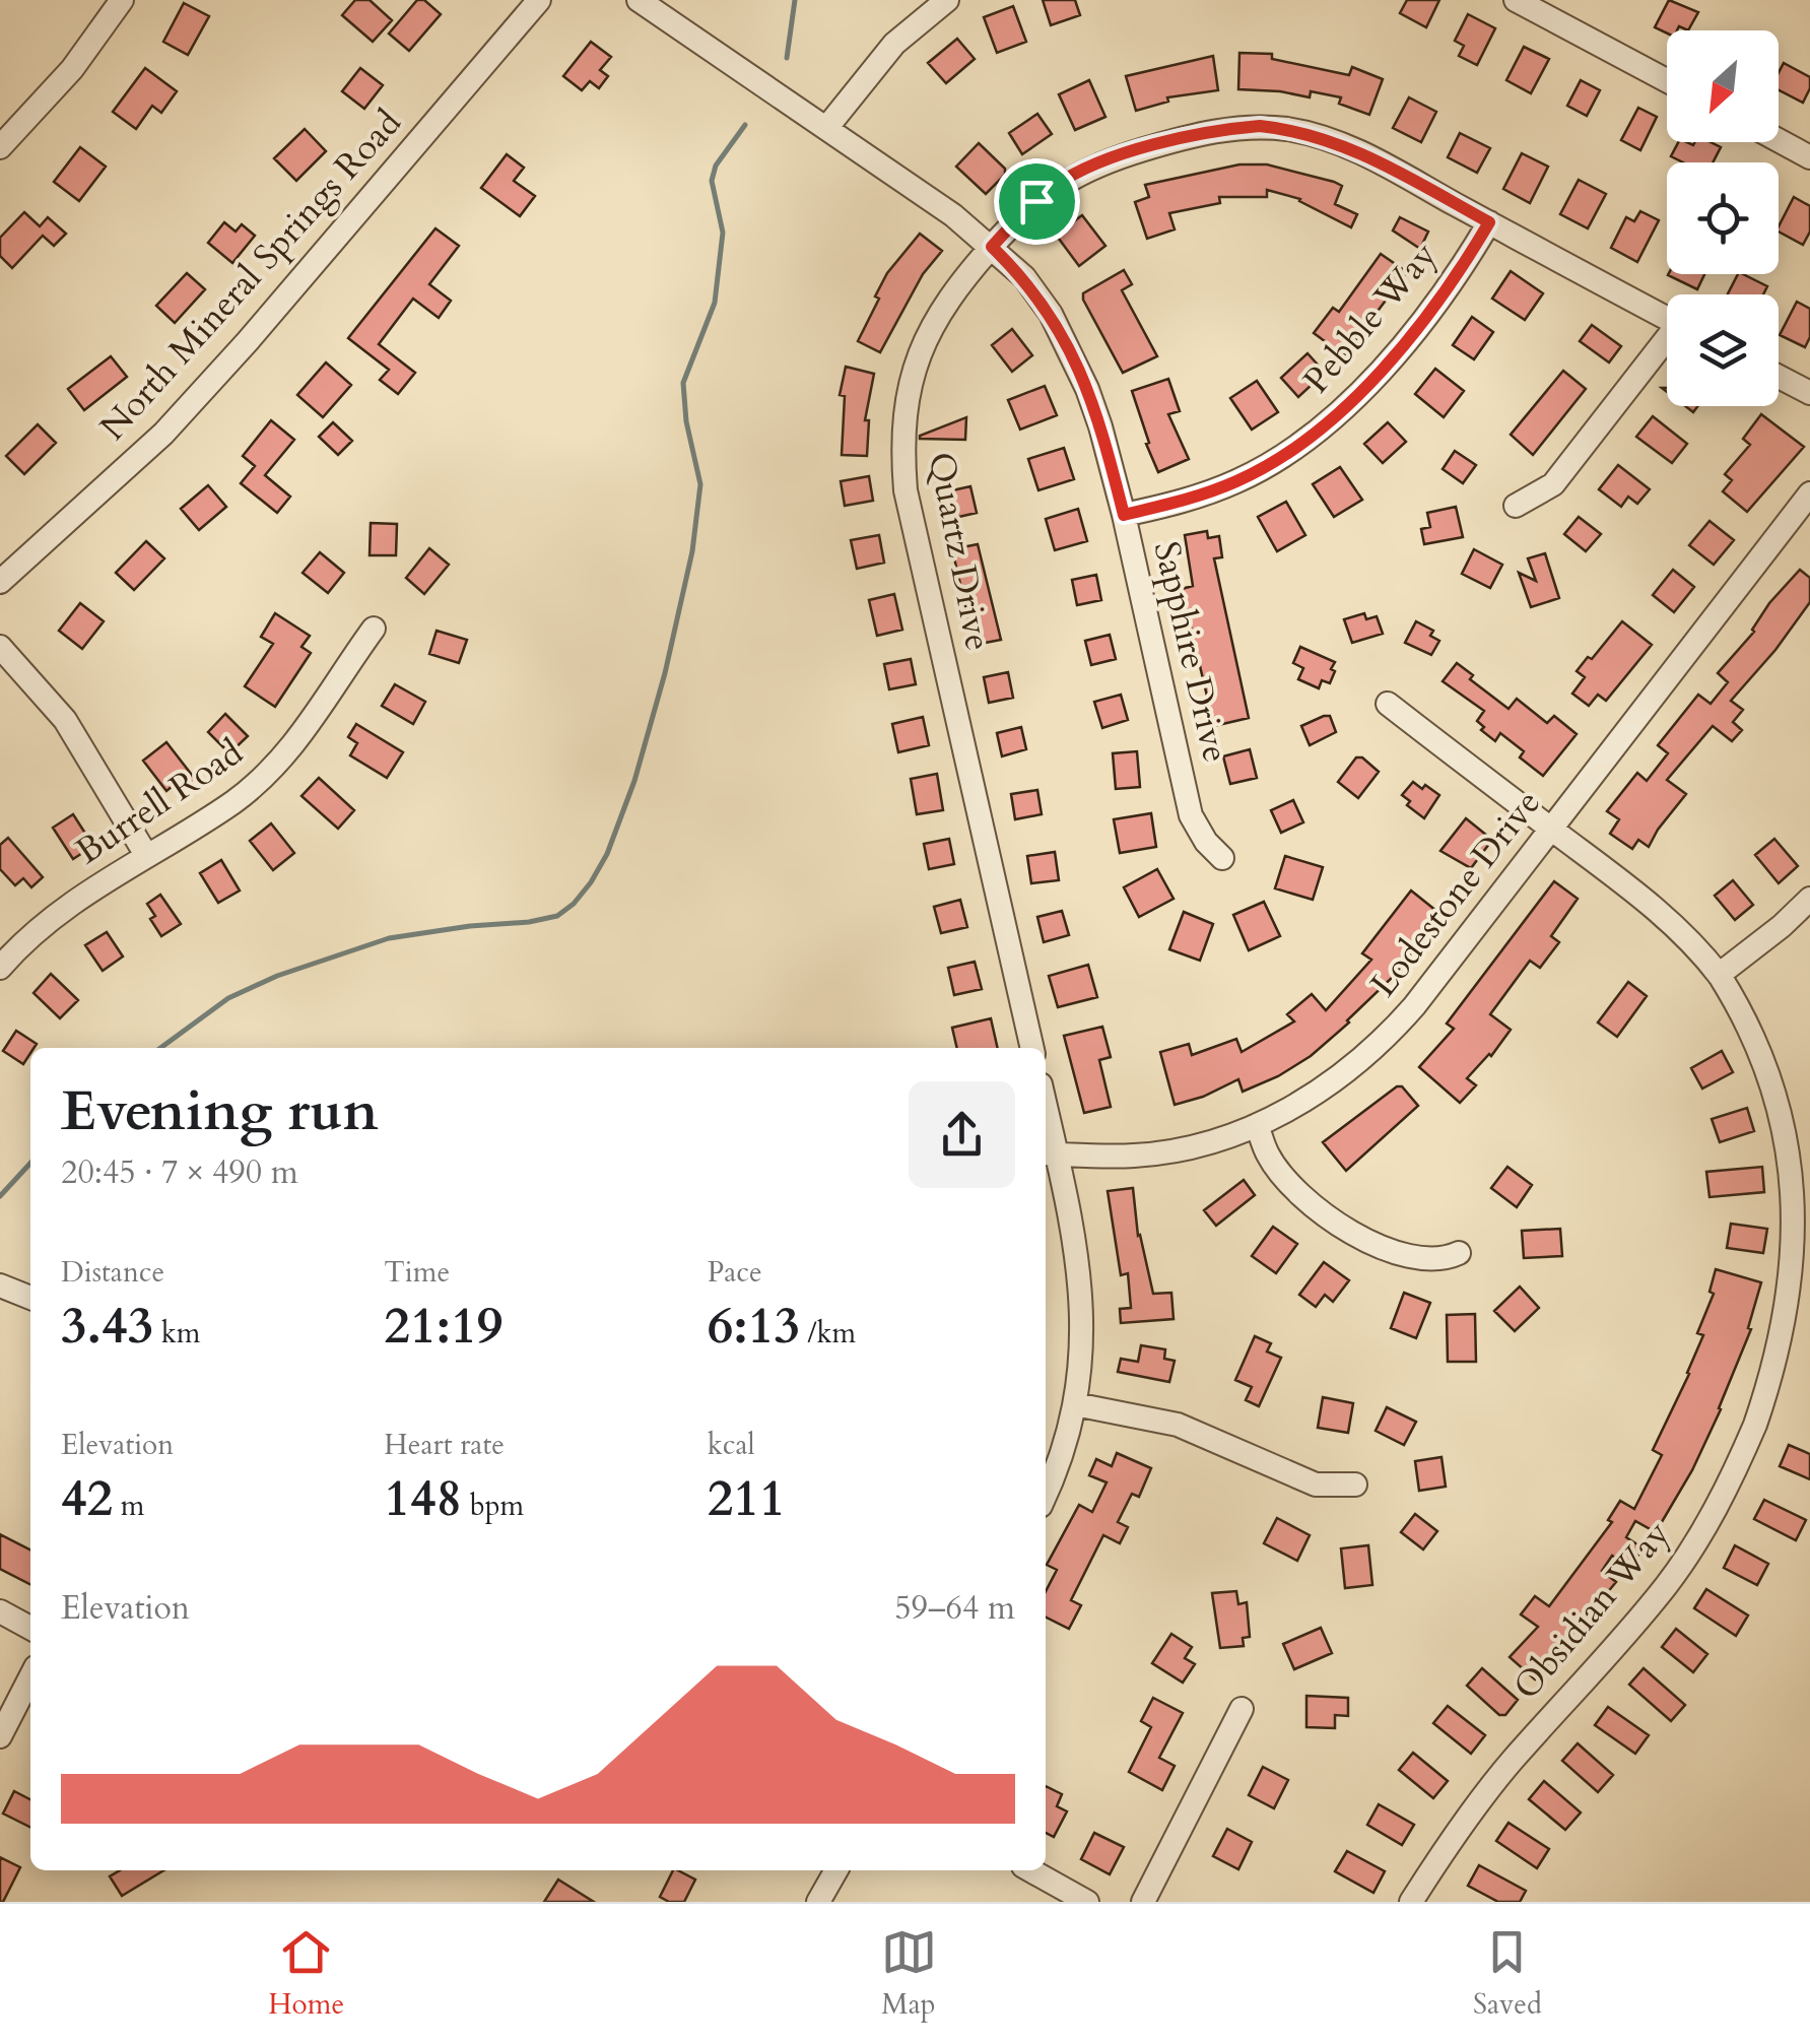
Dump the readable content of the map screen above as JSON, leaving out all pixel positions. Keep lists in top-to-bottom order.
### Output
{
  "streets": {
    "street": [
      "North Mineral Springs Road",
      "Pebble Way",
      "Quartz Drive",
      "Sapphire Drive",
      "Burrell Road",
      "Lodestone Drive",
      "Obsidian Way"
    ]
  },
  "crossings": [
    ["Pebble Way", "Quartz Drive"],
    ["Pebble Way", "Sapphire Drive"],
    ["Quartz Drive", "Sapphire Drive"],
    ["Lodestone Drive", "Obsidian Way"]
  ],
  "north": "bottom left",
  "page": {
    "heading": ["Evening run", "20:45 · 7 × 490 m"],
    "stats": [
      ["Distance", "3.43 km"],
      ["Time", "21:19"],
      ["Pace", "6:13 /km"],
      ["Elevation", "42 m"],
      ["Heart rate", "148 bpm"],
      ["kcal", "211"]
    ],
    "chart": ["Elevation", "59–64 m"],
    "tabs": ["Home", "Map", "Saved"]
  }
}
